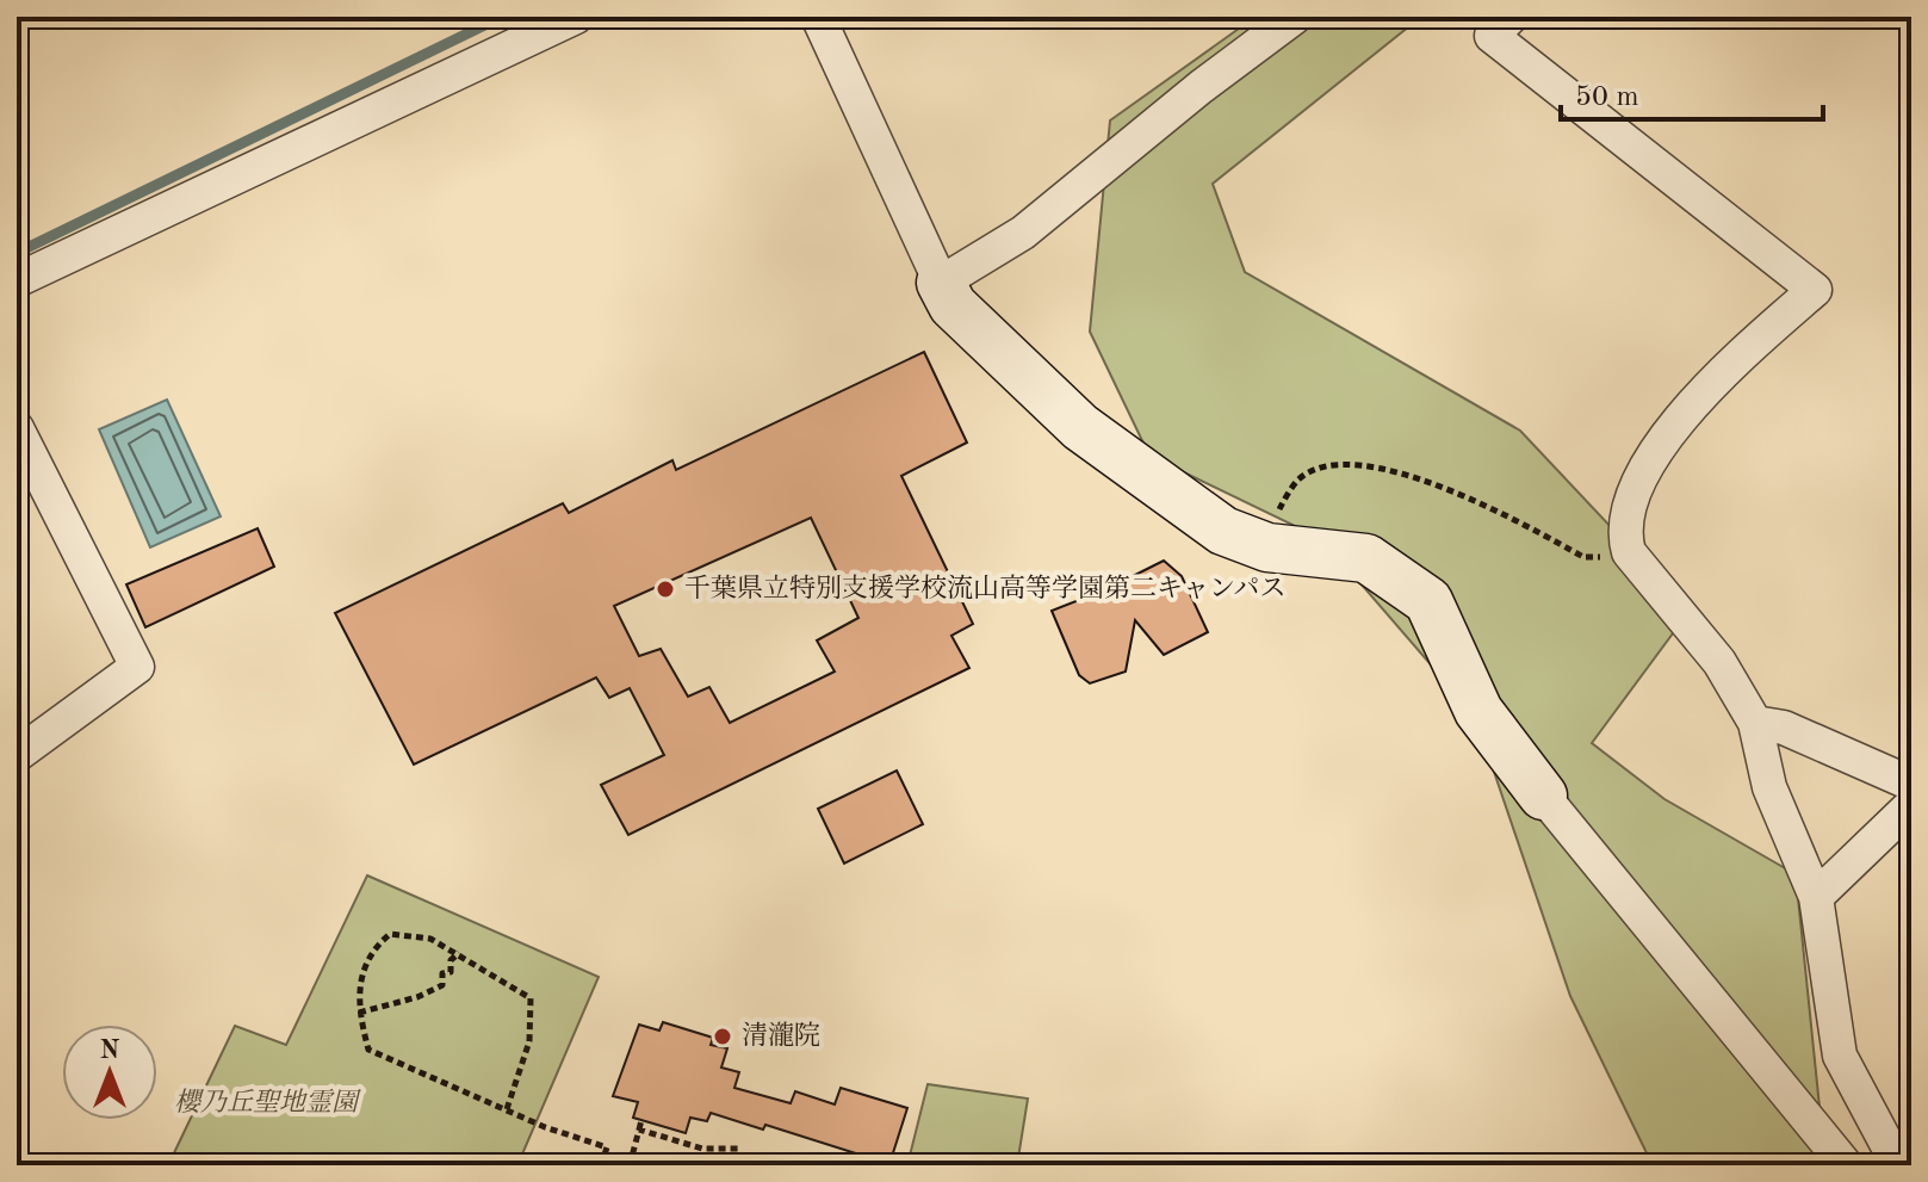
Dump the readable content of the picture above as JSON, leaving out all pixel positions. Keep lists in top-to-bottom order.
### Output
{
  "parks": ["櫻乃丘聖地霊園"],
  "places": ["千葉県立特別支援学校流山高等学園第二キャンパス", "清瀧院"],
  "scale_bar": "50 m",
  "north": "top"
}
